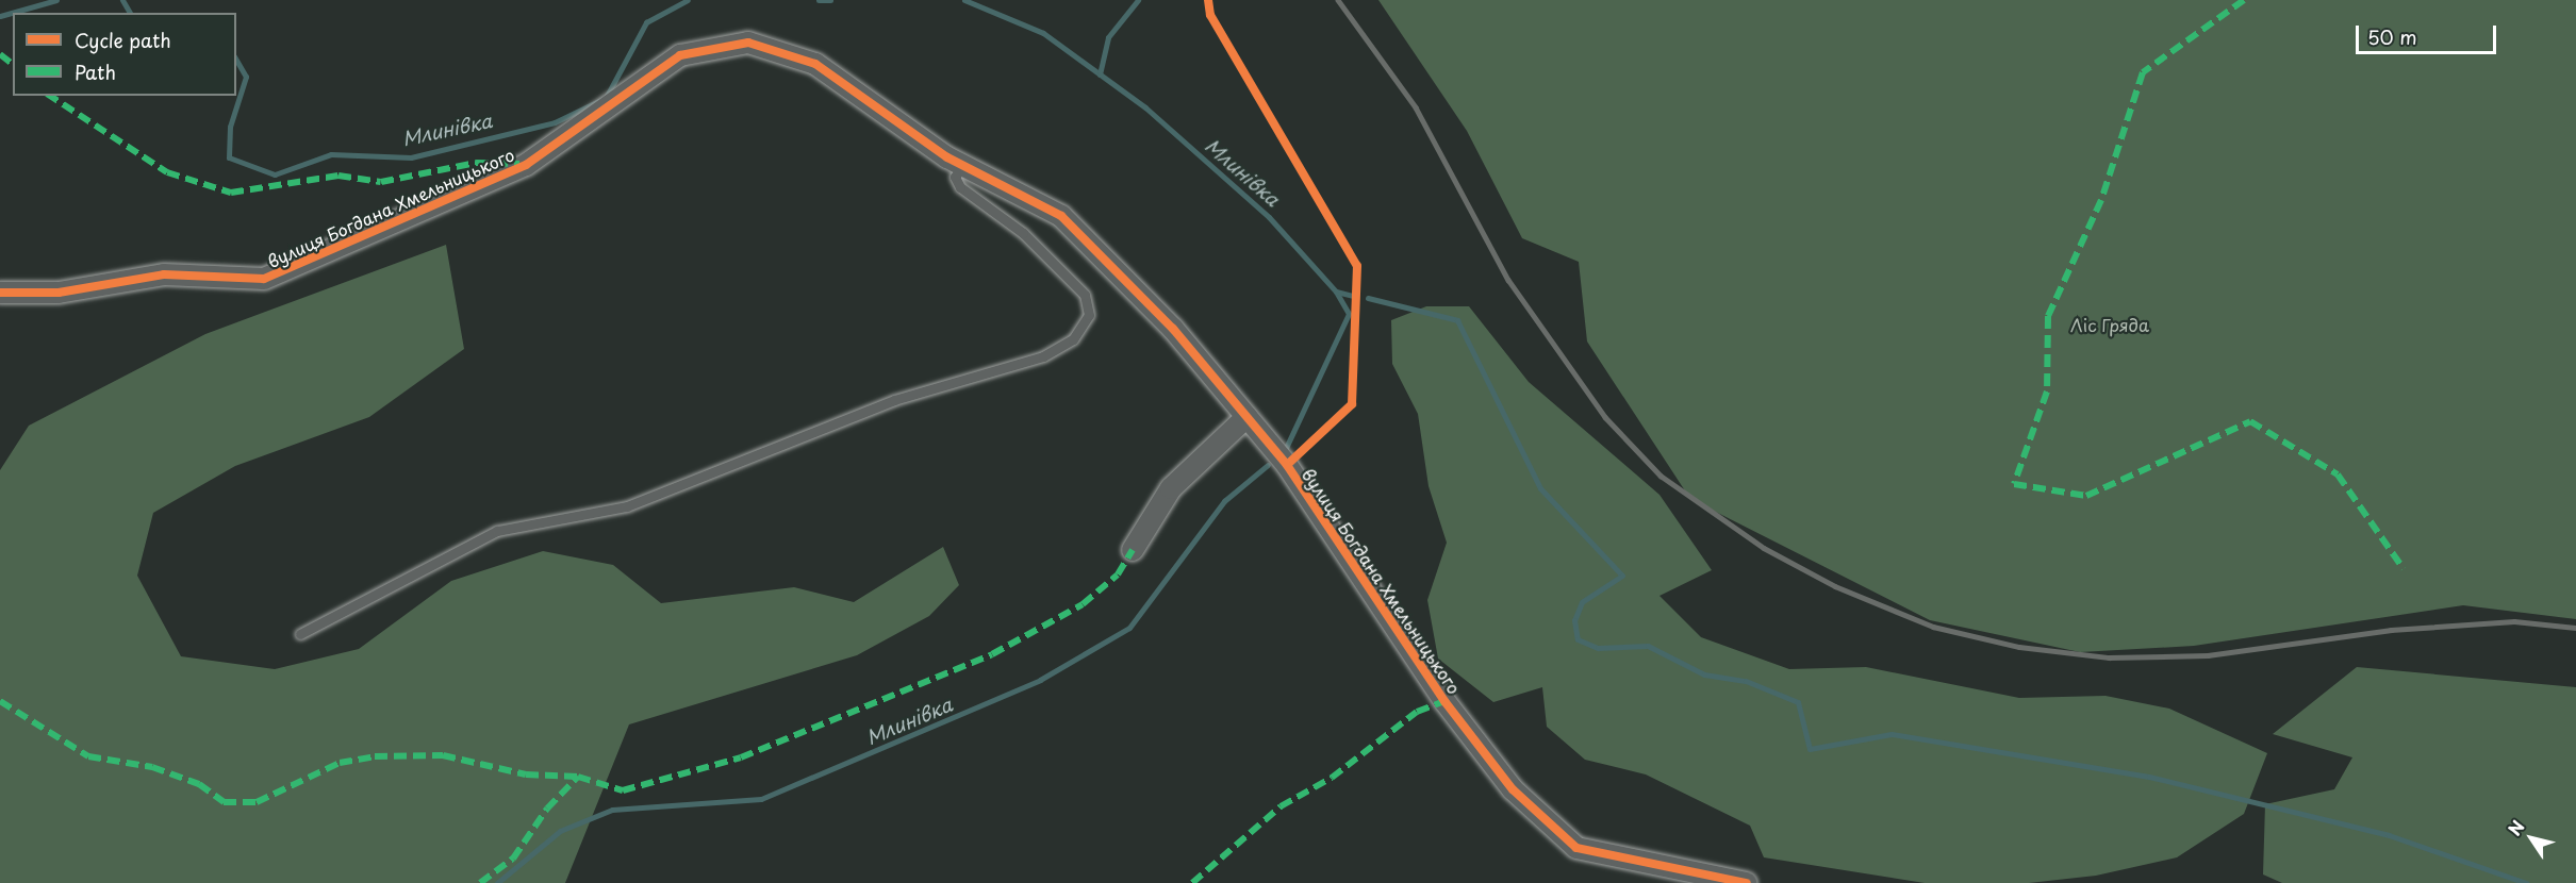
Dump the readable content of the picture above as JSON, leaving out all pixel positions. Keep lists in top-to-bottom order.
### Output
{
  "streets": {
    "street": ["вулиця Богдана Хмельницького"]
  },
  "water": ["Млинівка"],
  "parks": ["Ліс Гряда"],
  "legend": ["Cycle path", "Path"],
  "scale_bar": "50 m",
  "north": "top left"
}
